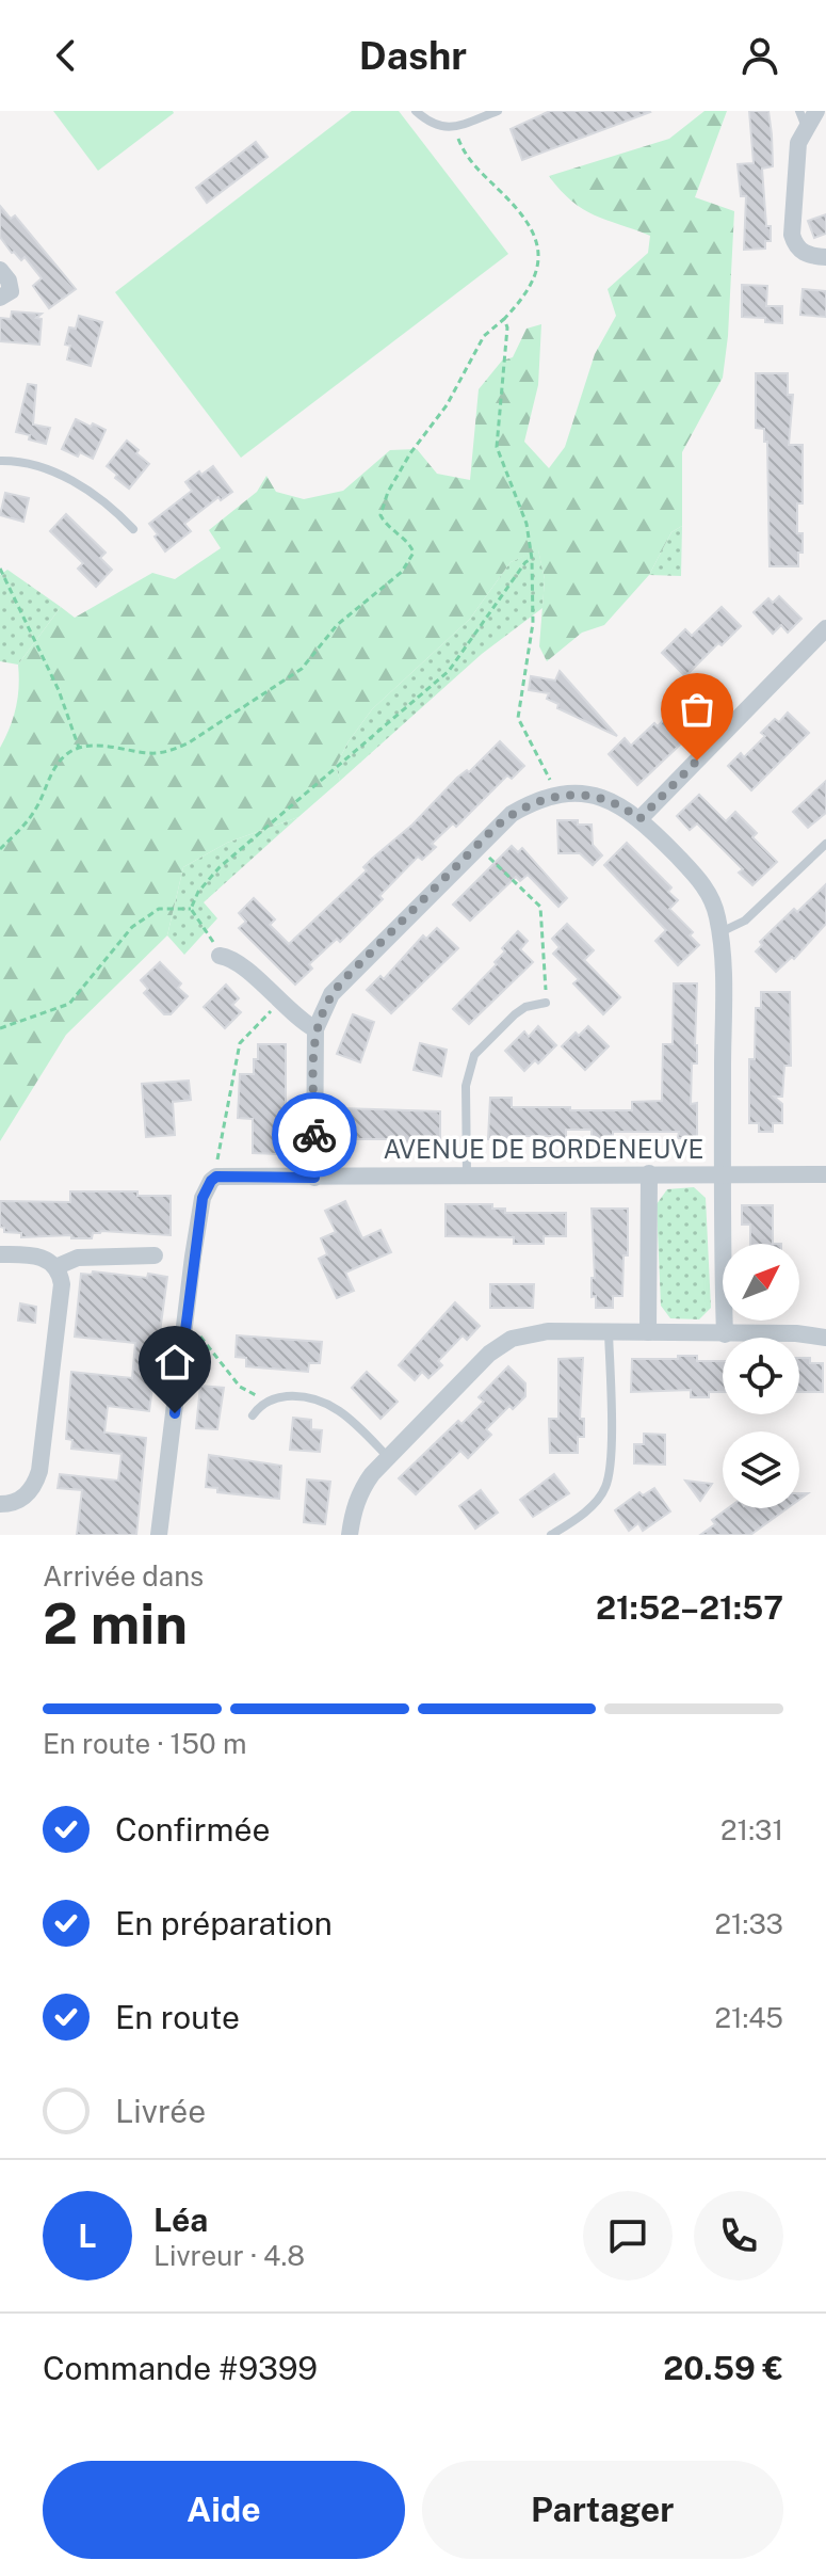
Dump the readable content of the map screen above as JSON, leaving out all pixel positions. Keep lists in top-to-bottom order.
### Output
{
  "streets": {
    "street": ["AVENUE DE BORDENEUVE"]
  },
  "north": "top right",
  "page": {
    "header": "Dashr",
    "heading": ["2 min", "Arrivée dans", "21:52–21:57"],
    "panel": [
      "Léa",
      "Livreur · 4.8",
      "Commande #9399",
      "20.59 €"
    ],
    "bar": "En route · 150 m",
    "list": [
      ["Confirmée", "21:31"],
      ["En préparation", "21:33"],
      ["En route", "21:45"],
      "Livrée"
    ],
    "round": "L",
    "buttons": ["Aide", "Partager"]
  }
}
